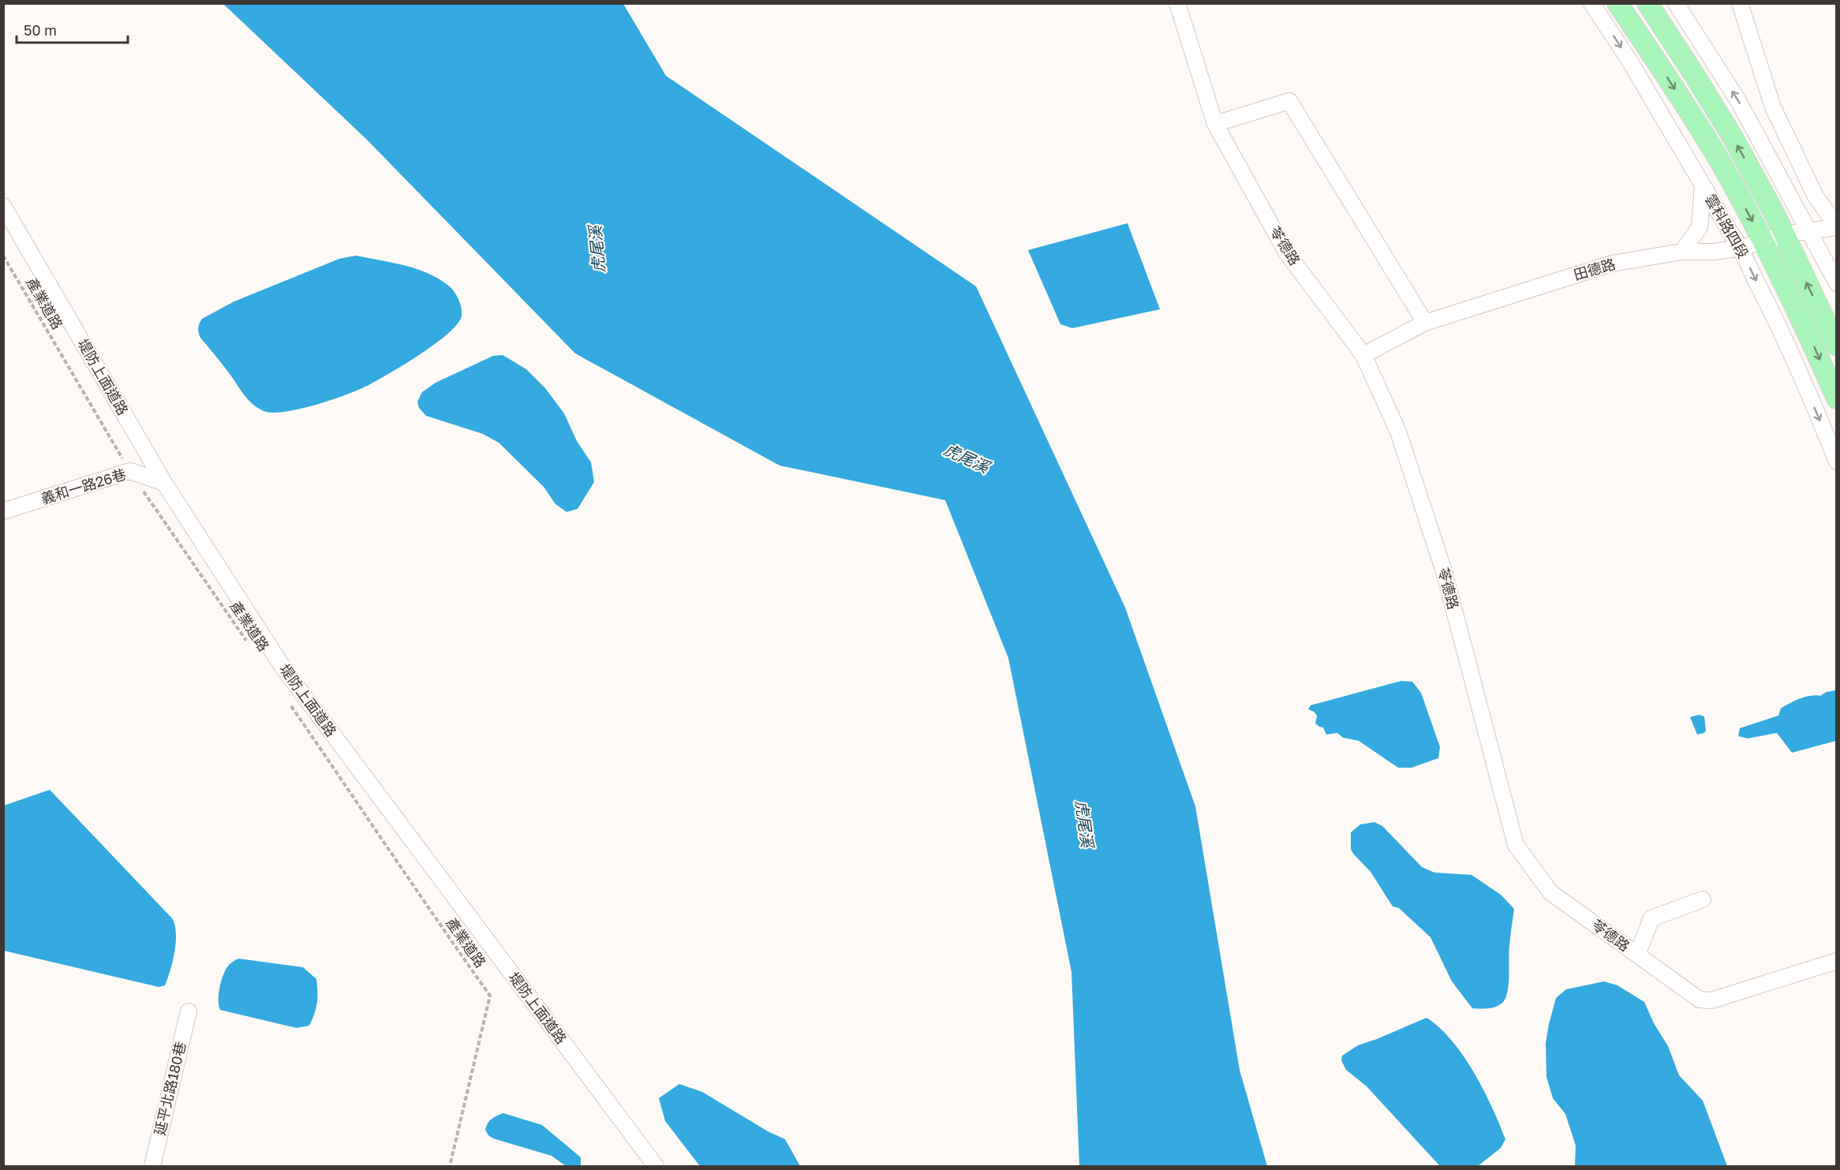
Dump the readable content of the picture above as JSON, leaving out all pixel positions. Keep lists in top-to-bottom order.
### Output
{
  "streets": {
    "main road": ["雲科路四段"],
    "street": [
      "苓德路",
      "田德路",
      "堤防上面道路",
      "義和一路26巷",
      "延平北路180巷"
    ],
    "path": ["產業道路"]
  },
  "crossings": [
    ["雲科路四段", "田德路"],
    ["苓德路", "田德路"],
    ["產業道路", "義和一路26巷"],
    ["堤防上面道路", "義和一路26巷"]
  ],
  "water": ["虎尾溪"],
  "scale_bar": "50 m"
}
